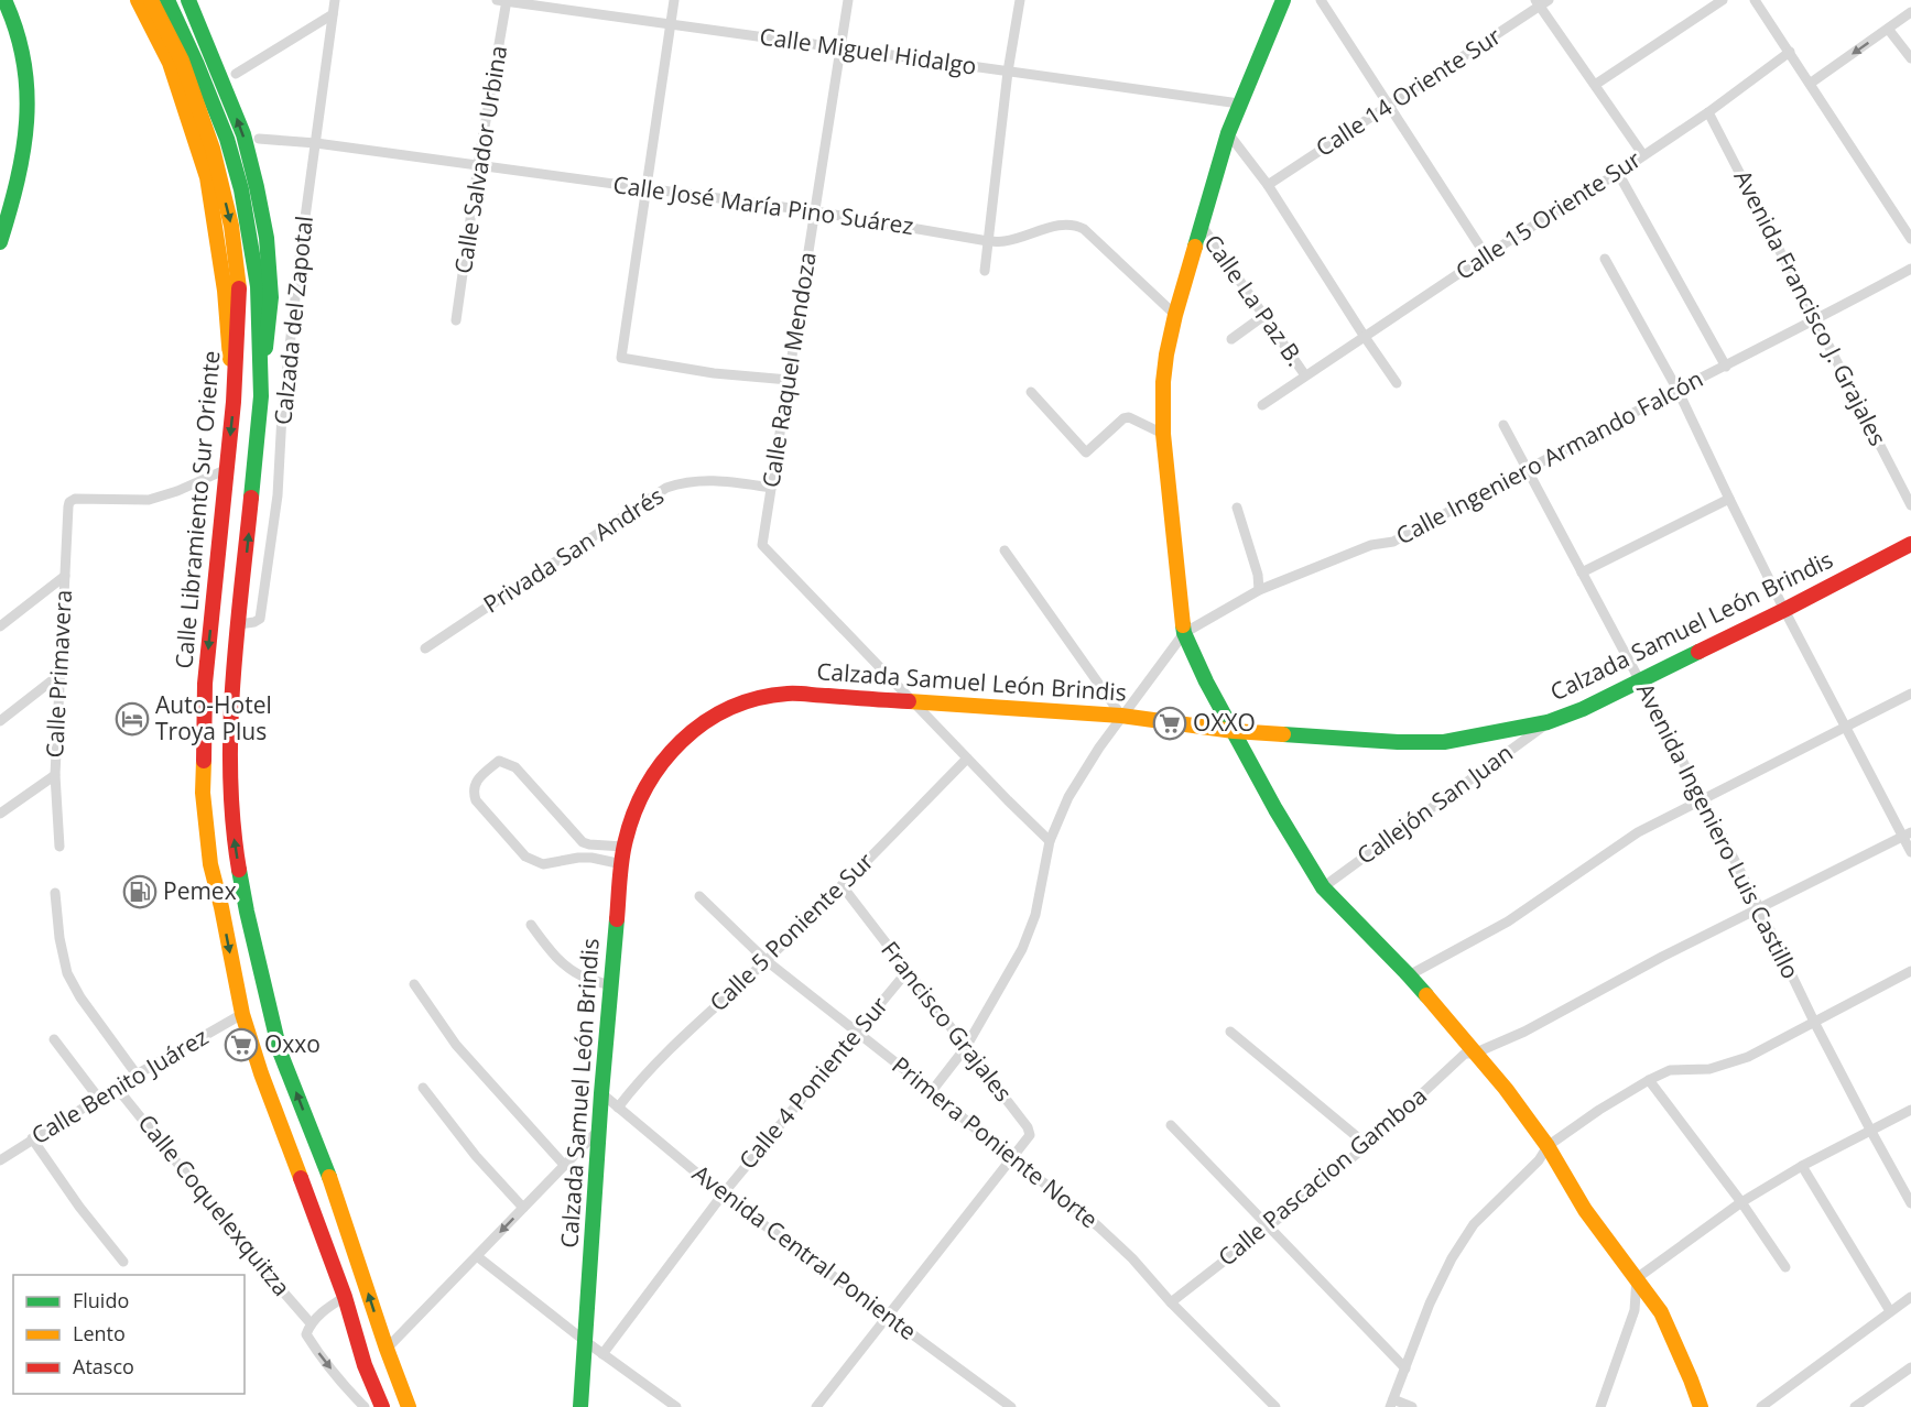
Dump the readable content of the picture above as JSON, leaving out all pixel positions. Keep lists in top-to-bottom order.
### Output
{
  "streets": {
    "street": [
      "Calle Miguel Hidalgo",
      "Calle 14 Oriente Sur",
      "Calle Salvador Urbina",
      "Calle José María Pino Suárez",
      "Calle 15 Oriente Sur",
      "Calle La Paz B.",
      "Avenida Francisco J. Grajales",
      "Calzada del Zapotal",
      "Calle Raquel Mendoza",
      "Calle Ingeniero Armando Falcón",
      "Calle Libramiento Sur Oriente",
      "Privada San Andrés",
      "Calzada Samuel León Brindis",
      "Calle Primavera",
      "Callejón San Juan",
      "Avenida Ingeniero Luis Castillo",
      "Calle 5 Poniente Sur",
      "Francisco Grajales",
      "Calle 4 Poniente Sur",
      "Calle Benito Juárez",
      "Primera Poniente Norte",
      "Calle Pascacion Gamboa",
      "Calle Coquelexquitza",
      "Avenida Central Poniente"
    ]
  },
  "crossings": [
    ["Calle Miguel Hidalgo", "Calle Salvador Urbina"],
    ["Calle Miguel Hidalgo", "Calle Raquel Mendoza"],
    ["Calle Salvador Urbina", "Calle José María Pino Suárez"],
    ["Calle José María Pino Suárez", "Calzada del Zapotal"],
    ["Calle José María Pino Suárez", "Calle Raquel Mendoza"],
    ["Calle 15 Oriente Sur", "Calle La Paz B."],
    ["Calle 15 Oriente Sur", "Avenida Francisco J. Grajales"],
    ["Avenida Francisco J. Grajales", "Calle Ingeniero Armando Falcón"],
    ["Calzada del Zapotal", "Calle Libramiento Sur Oriente"],
    ["Calle Raquel Mendoza", "Privada San Andrés"],
    ["Calle Raquel Mendoza", "Calzada Samuel León Brindis"],
    ["Calle Ingeniero Armando Falcón", "Avenida Ingeniero Luis Castillo"],
    ["Calle Libramiento Sur Oriente", "Calle Primavera"],
    ["Calle Libramiento Sur Oriente", "Calle Benito Juárez"],
    ["Calzada Samuel León Brindis", "Callejón San Juan"],
    ["Calzada Samuel León Brindis", "Avenida Ingeniero Luis Castillo"],
    ["Calzada Samuel León Brindis", "Avenida Central Poniente"],
    ["Avenida Ingeniero Luis Castillo", "Calle Pascacion Gamboa"],
    ["Calle 5 Poniente Sur", "Francisco Grajales"],
    ["Calle 5 Poniente Sur", "Primera Poniente Norte"],
    ["Calle 5 Poniente Sur", "Avenida Central Poniente"],
    ["Francisco Grajales", "Calle 4 Poniente Sur"],
    ["Francisco Grajales", "Primera Poniente Norte"],
    ["Calle 4 Poniente Sur", "Primera Poniente Norte"],
    ["Calle 4 Poniente Sur", "Avenida Central Poniente"],
    ["Calle Benito Juárez", "Calle Coquelexquitza"],
    ["Primera Poniente Norte", "Calle Pascacion Gamboa"]
  ],
  "places": {
    "hotel": ["Auto-Hotel Troya Plus"],
    "supermarket": ["OXXO", "Oxxo"],
    "fuel station": ["Pemex"]
  },
  "legend": ["Fluido", "Lento", "Atasco"]
}
